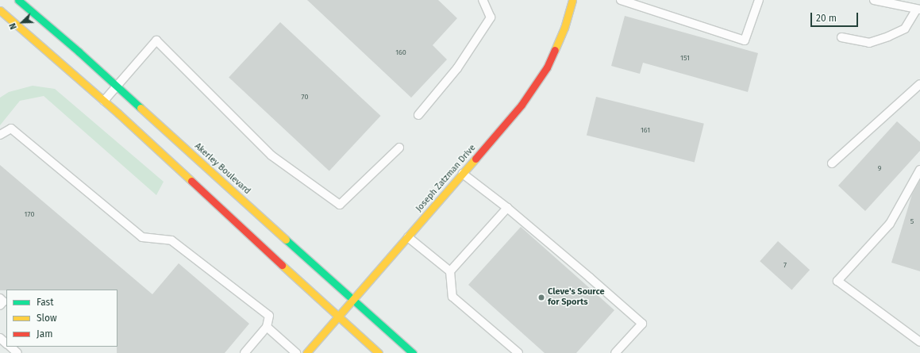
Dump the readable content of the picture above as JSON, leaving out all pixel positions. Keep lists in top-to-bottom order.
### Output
{
  "streets": {
    "main road": ["Akerley Boulevard", "Joseph Zatzman Drive"]
  },
  "crossings": [
    ["Akerley Boulevard", "Joseph Zatzman Drive"]
  ],
  "places": ["Cleve's Source for Sports"],
  "house_numbers": [
    "160",
    "151",
    "70",
    "161",
    "9",
    "170",
    "5",
    "7"
  ],
  "legend": ["Fast", "Slow", "Jam"],
  "scale_bar": "20 m",
  "north": "bottom left"
}
